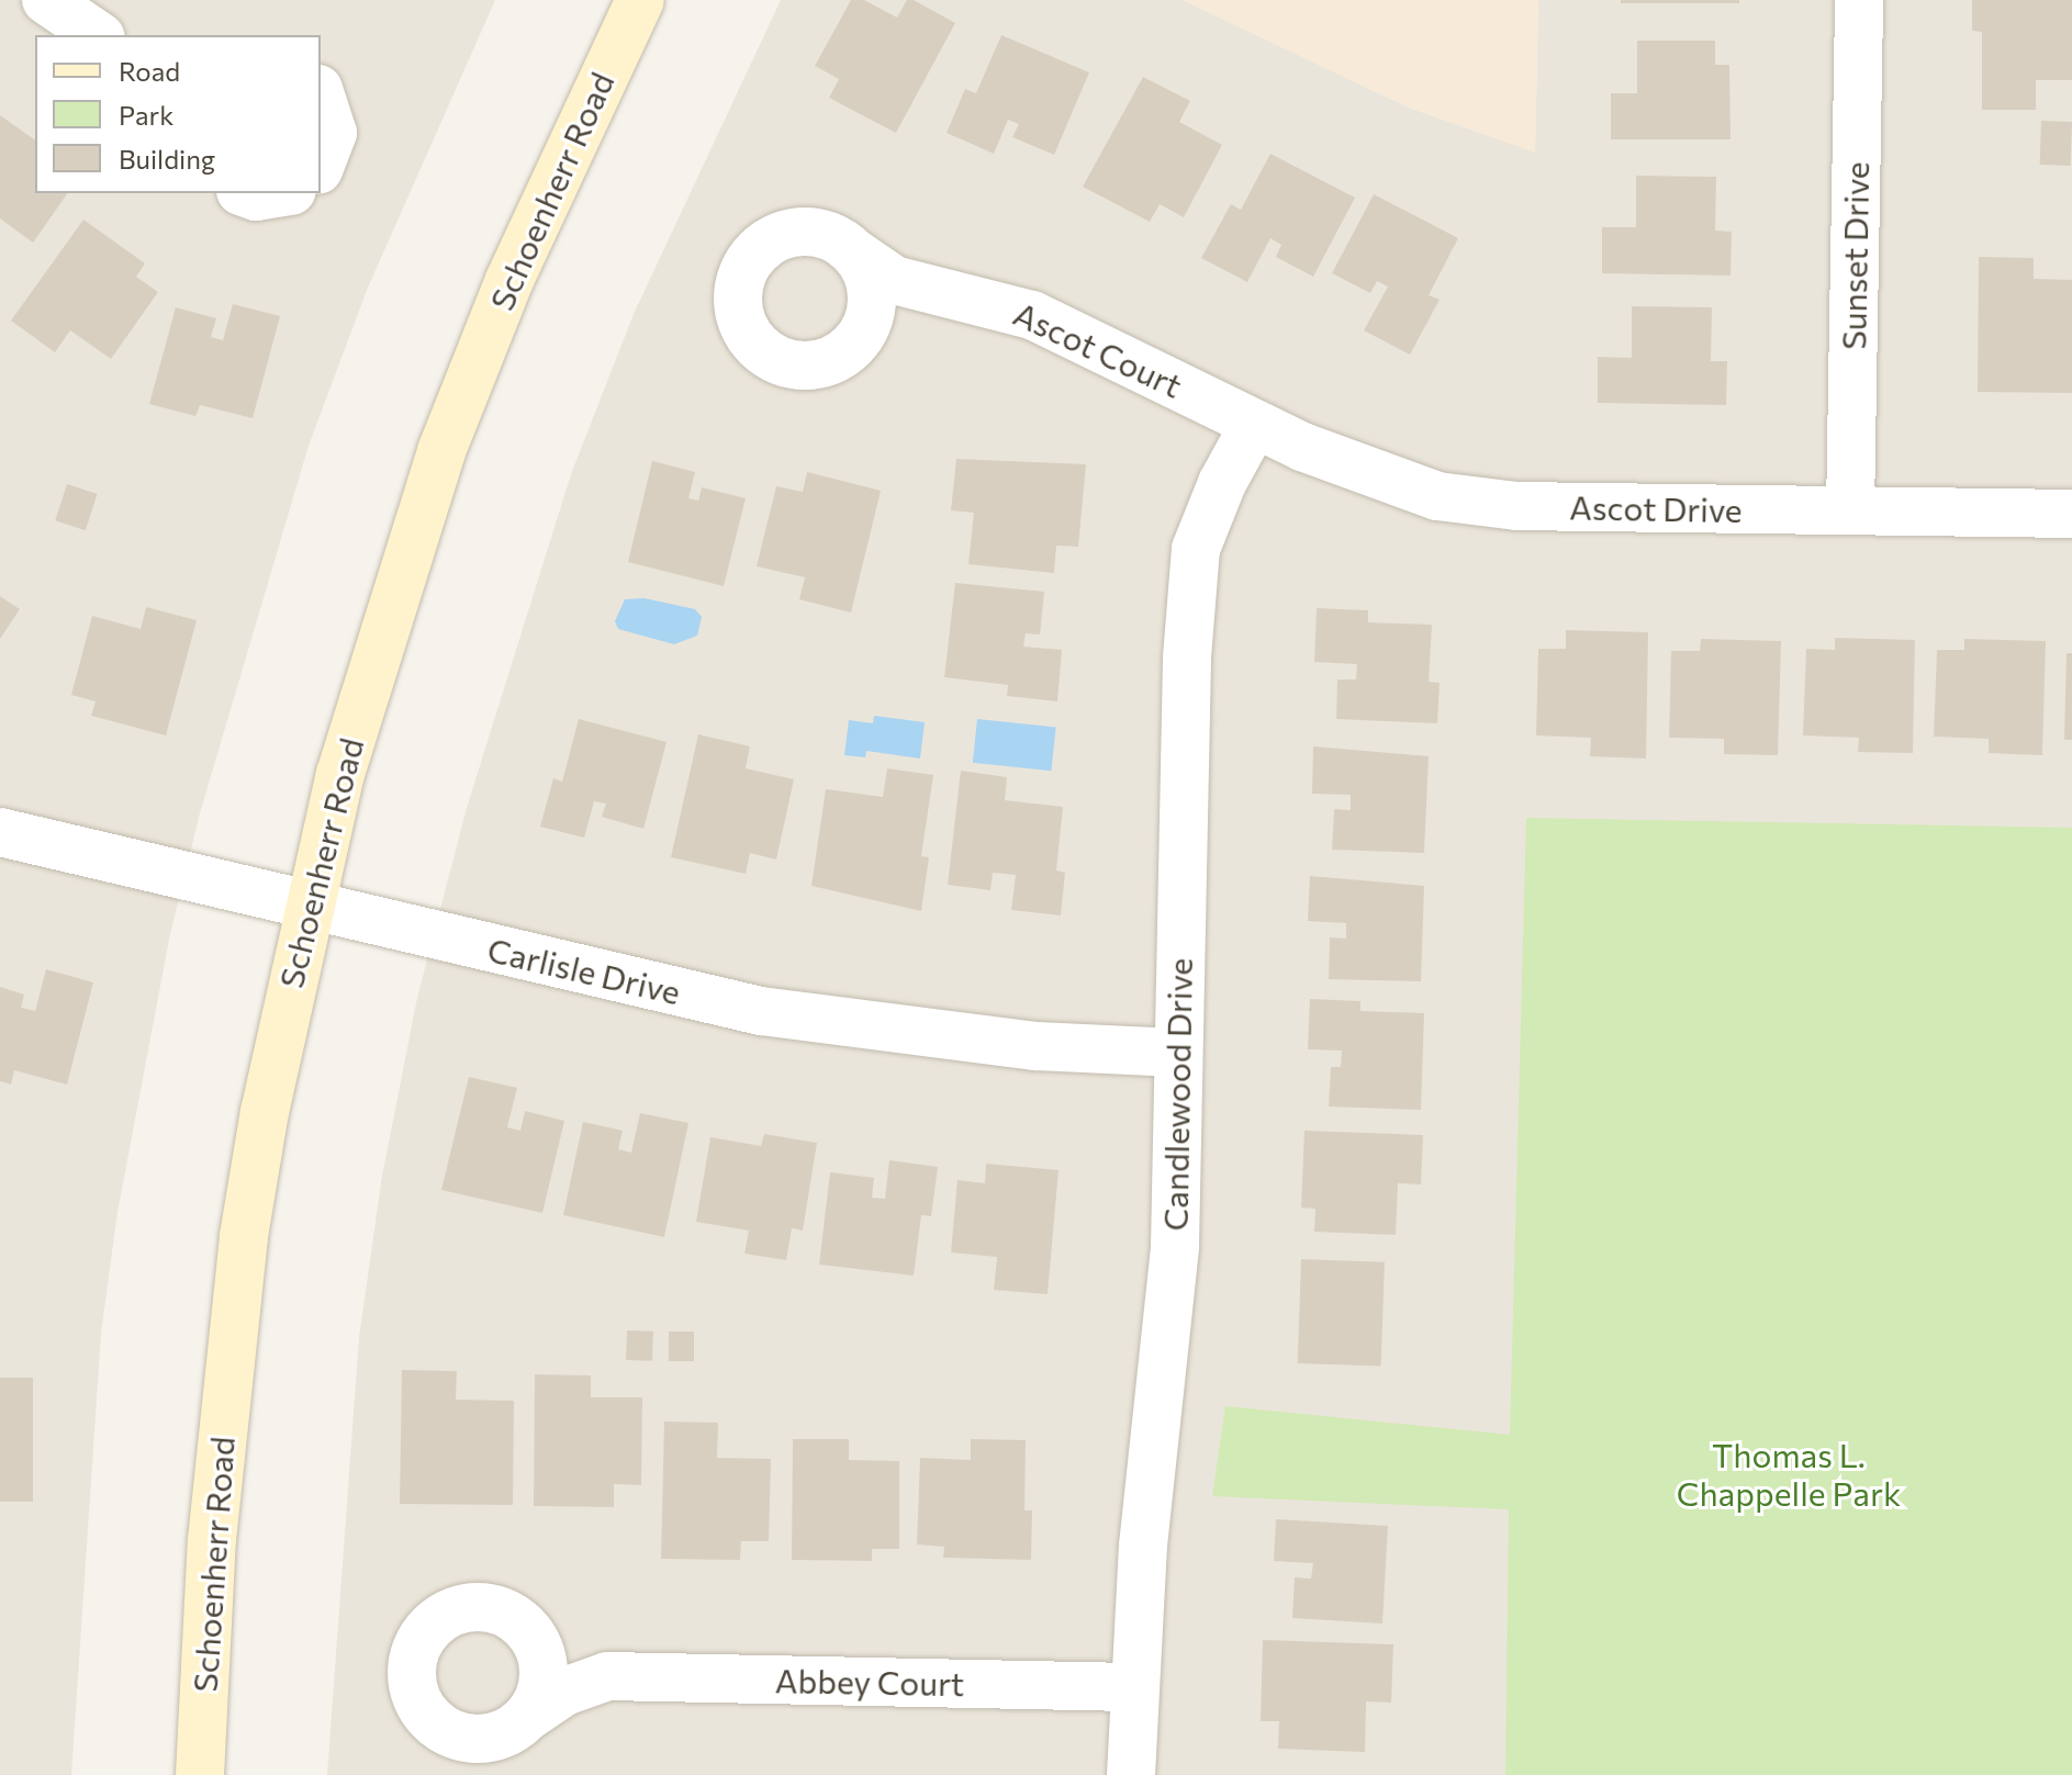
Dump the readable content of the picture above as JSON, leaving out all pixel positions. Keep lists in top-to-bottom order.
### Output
{
  "streets": {
    "main road": ["Schoenherr Road"],
    "street": [
      "Sunset Drive",
      "Ascot Court",
      "Ascot Drive",
      "Carlisle Drive",
      "Candlewood Drive",
      "Abbey Court"
    ]
  },
  "crossings": [
    ["Schoenherr Road", "Carlisle Drive"],
    ["Sunset Drive", "Ascot Drive"],
    ["Ascot Court", "Ascot Drive"],
    ["Ascot Court", "Candlewood Drive"],
    ["Ascot Drive", "Candlewood Drive"],
    ["Carlisle Drive", "Candlewood Drive"],
    ["Candlewood Drive", "Abbey Court"]
  ],
  "parks": ["Thomas L. Chappelle Park"],
  "legend": ["Road", "Park", "Building"]
}
